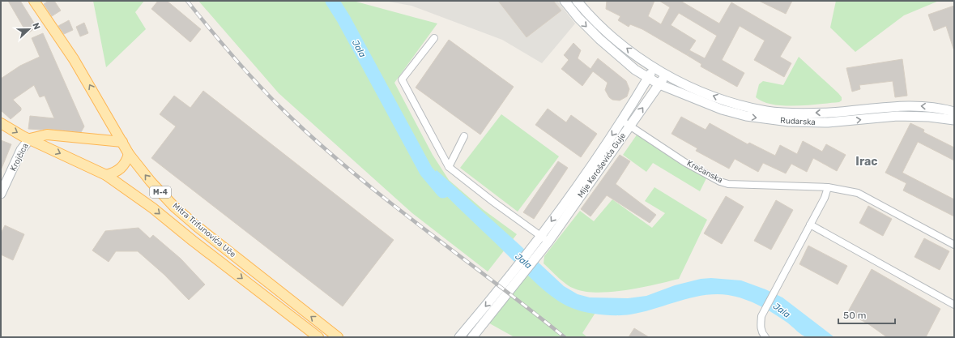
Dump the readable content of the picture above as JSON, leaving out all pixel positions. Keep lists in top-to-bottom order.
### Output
{
  "streets": {
    "main road": [
      "Rudarska",
      "Krojčica",
      "Mije Keroševića Guje",
      "M-4",
      "Mitra Trifunovića Uče"
    ],
    "street": ["Krečanska"]
  },
  "crossings": [
    ["Rudarska", "Mije Keroševića Guje"],
    ["Krojčica", "M-4"],
    ["Krojčica", "Mitra Trifunovića Uče"],
    ["Mije Keroševića Guje", "Krečanska"],
    ["M-4", "Mitra Trifunovića Uče"]
  ],
  "districts": ["Irac"],
  "water": ["Jala"],
  "scale_bar": "50 m",
  "north": "right"
}
